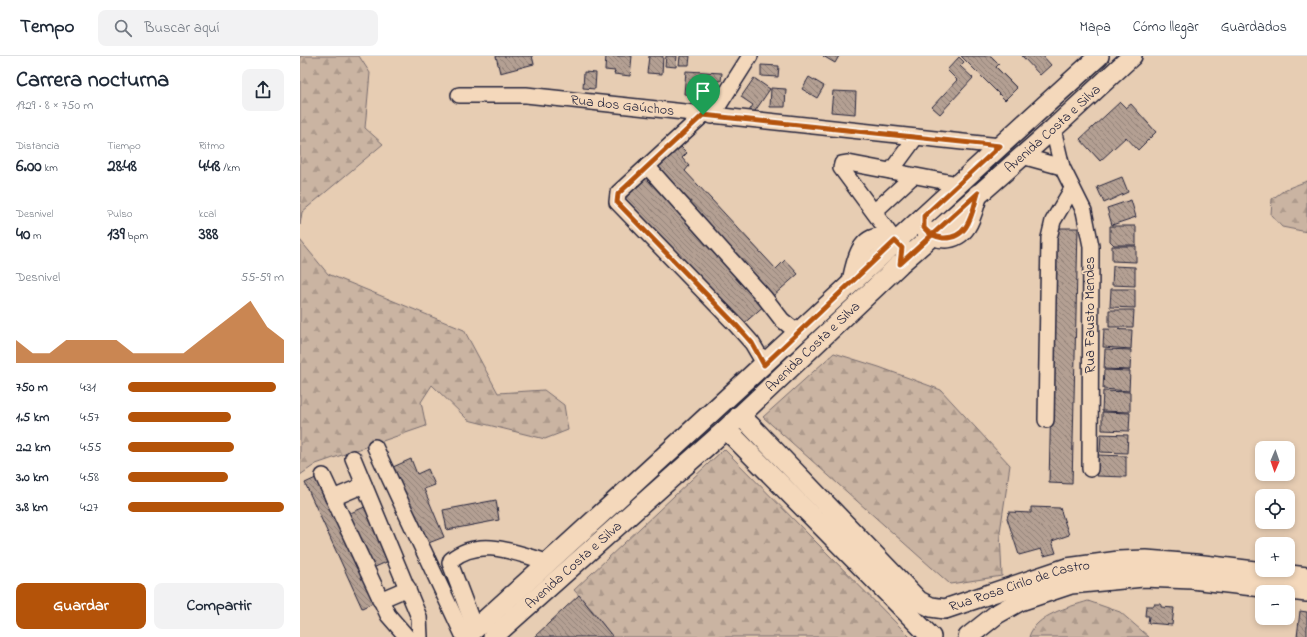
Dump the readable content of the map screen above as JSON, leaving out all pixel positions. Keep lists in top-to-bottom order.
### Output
{
  "streets": {
    "main road": ["Avenida Costa e Silva", "Rua Rosa Cirilo de Castro"],
    "street": ["Rua dos Gaúchos", "Rua Fausto Mendes"]
  },
  "crossings": [
    ["Rua dos Gaúchos", "Avenida Costa e Silva"],
    ["Avenida Costa e Silva", "Rua Fausto Mendes"],
    ["Avenida Costa e Silva", "Rua Rosa Cirilo de Castro"]
  ],
  "north": "bottom",
  "page": {
    "header": "Tempo",
    "search": "Buscar aquí",
    "nav": ["Mapa", "Cómo llegar", "Guardados"],
    "heading": ["Carrera nocturna", "19:29 · 8 × 750 m"],
    "stats": [
      ["Distancia", "6.00 km"],
      ["Tiempo", "28:48"],
      ["Ritmo", "4:48 /km"],
      ["Desnivel", "40 m"],
      ["Pulso", "139 bpm"],
      ["kcal", "388"]
    ],
    "chart": ["Desnivel", "55–59 m"],
    "list": [
      {
        "name": "750 m",
        "note": "4:31"
      },
      {
        "name": "1.5 km",
        "note": "4:57"
      },
      {
        "name": "2.2 km",
        "note": "4:55"
      },
      {
        "name": "3.0 km",
        "note": "4:58"
      },
      {
        "name": "3.8 km",
        "note": "4:27"
      }
    ],
    "map_buttons": ["+", "−"],
    "buttons": ["Guardar", "Compartir"]
  }
}
